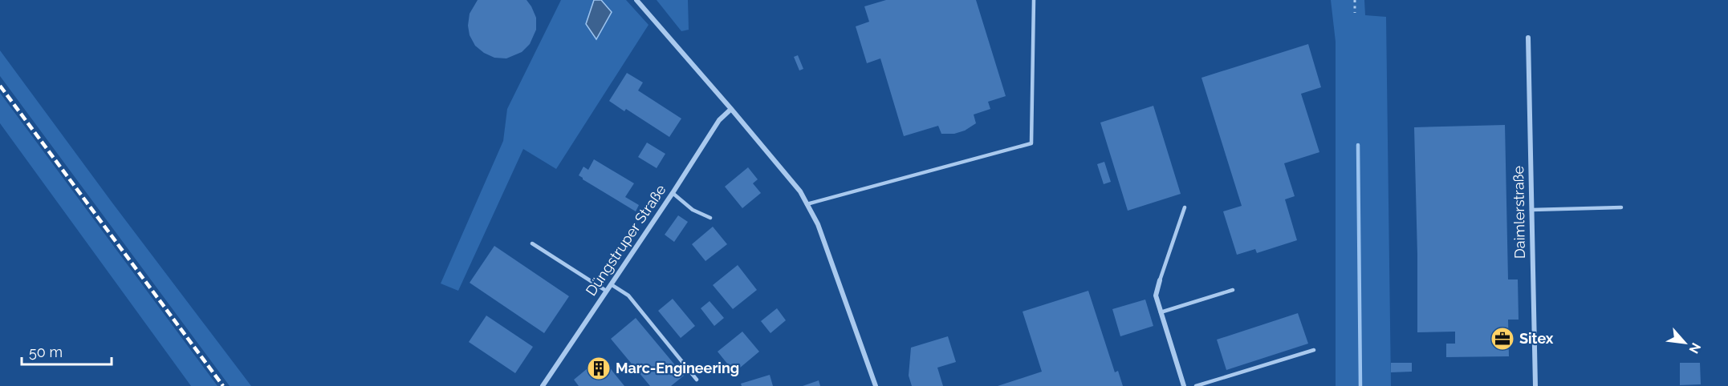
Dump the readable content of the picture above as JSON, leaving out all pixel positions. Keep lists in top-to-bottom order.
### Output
{
  "streets": {
    "street": ["Daimlerstraße", "Düngstruper Straße"]
  },
  "places": {
    "office": ["Sitex"],
    "building": ["Marc-Engineering"]
  },
  "scale_bar": "50 m",
  "north": "bottom right"
}
